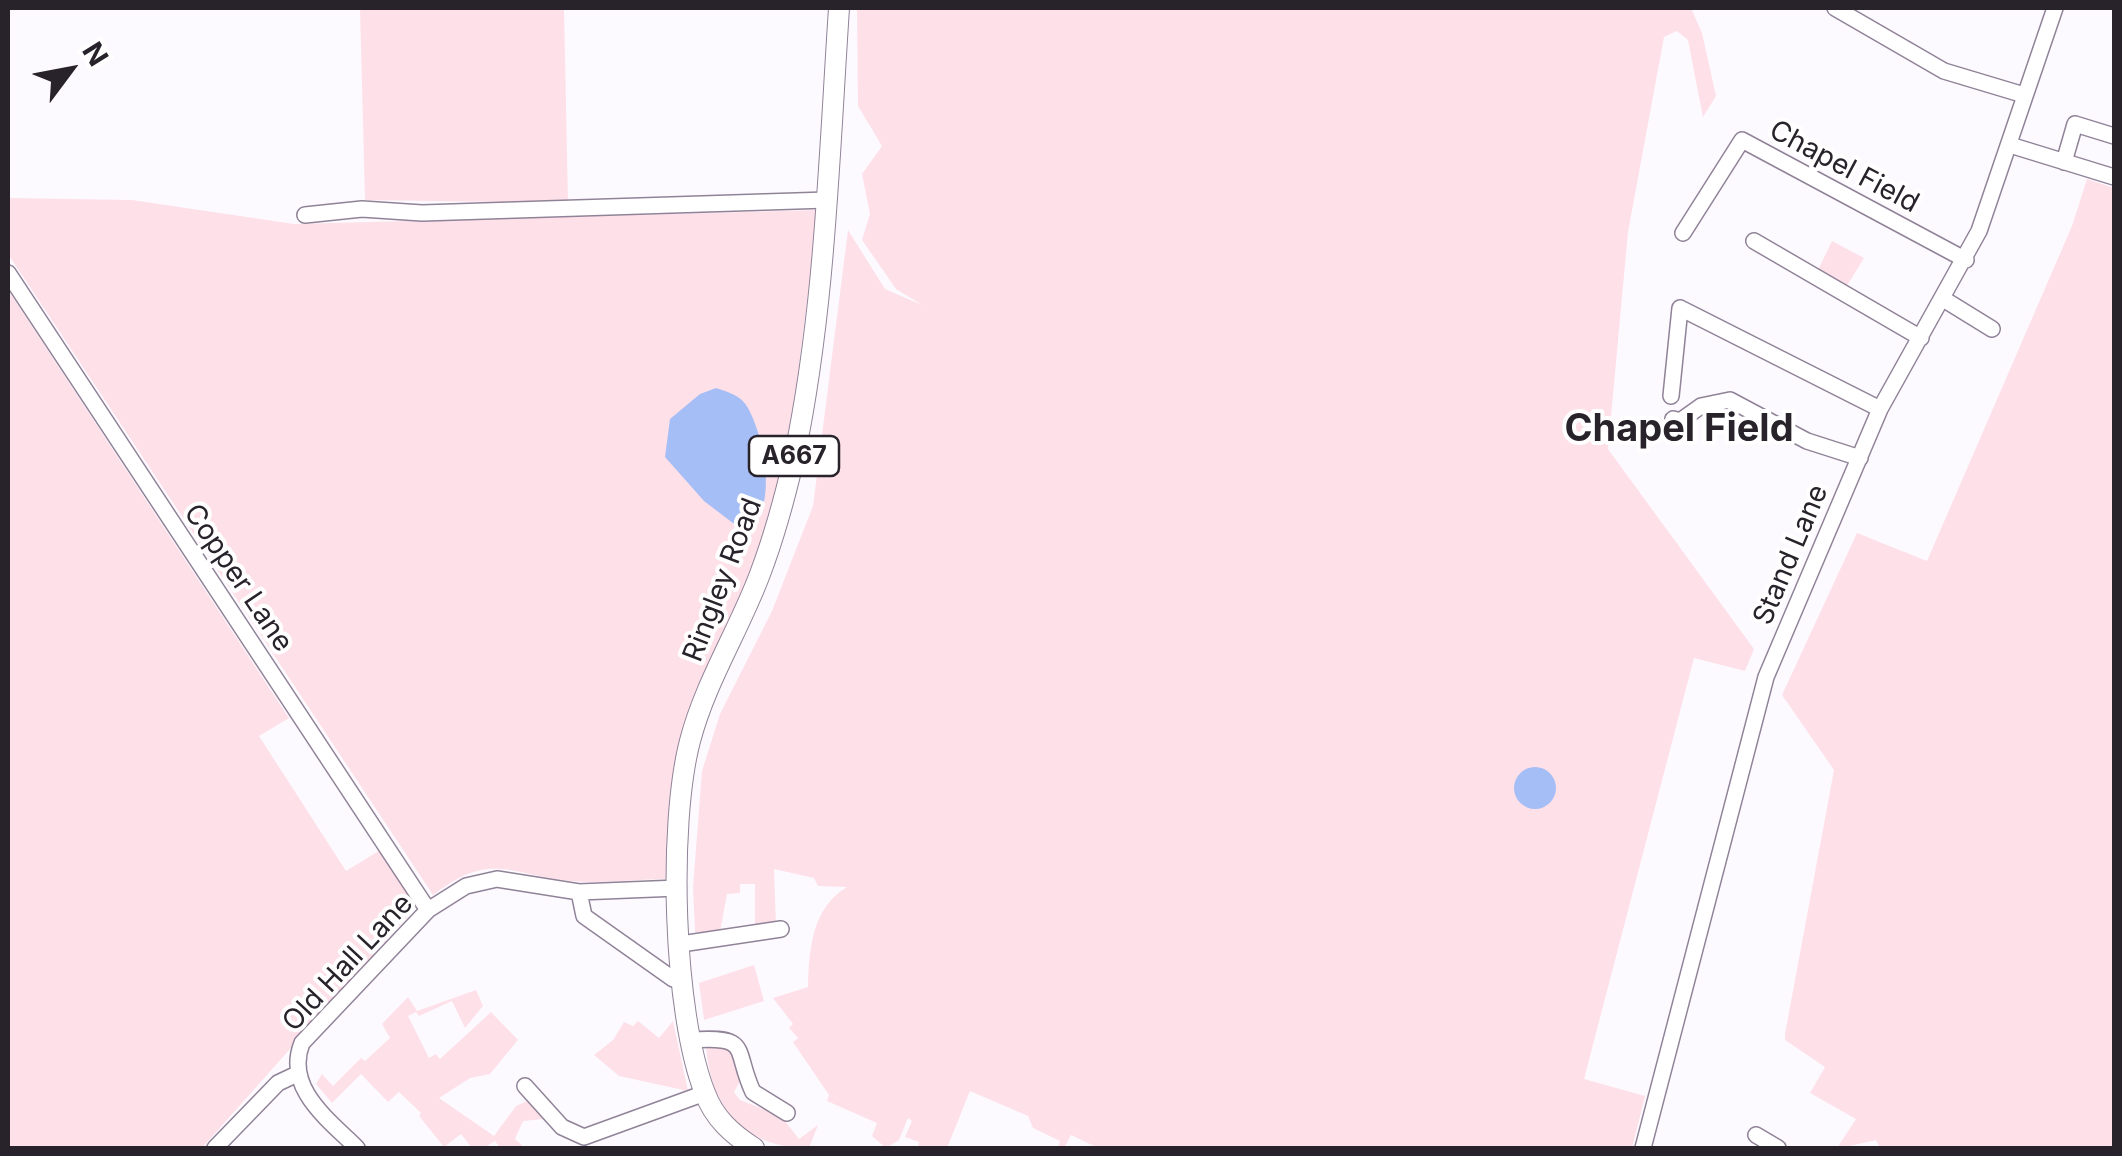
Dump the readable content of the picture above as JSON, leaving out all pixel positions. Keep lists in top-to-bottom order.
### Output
{
  "streets": {
    "main road": ["A667", "Ringley Road"],
    "street": [
      "Chapel Field",
      "Stand Lane",
      "Copper Lane",
      "Old Hall Lane"
    ]
  },
  "crossings": [
    ["Chapel Field", "Stand Lane"],
    ["Copper Lane", "Old Hall Lane"],
    ["Ringley Road", "Old Hall Lane"]
  ],
  "districts": ["Chapel Field"],
  "north": "top right"
}
